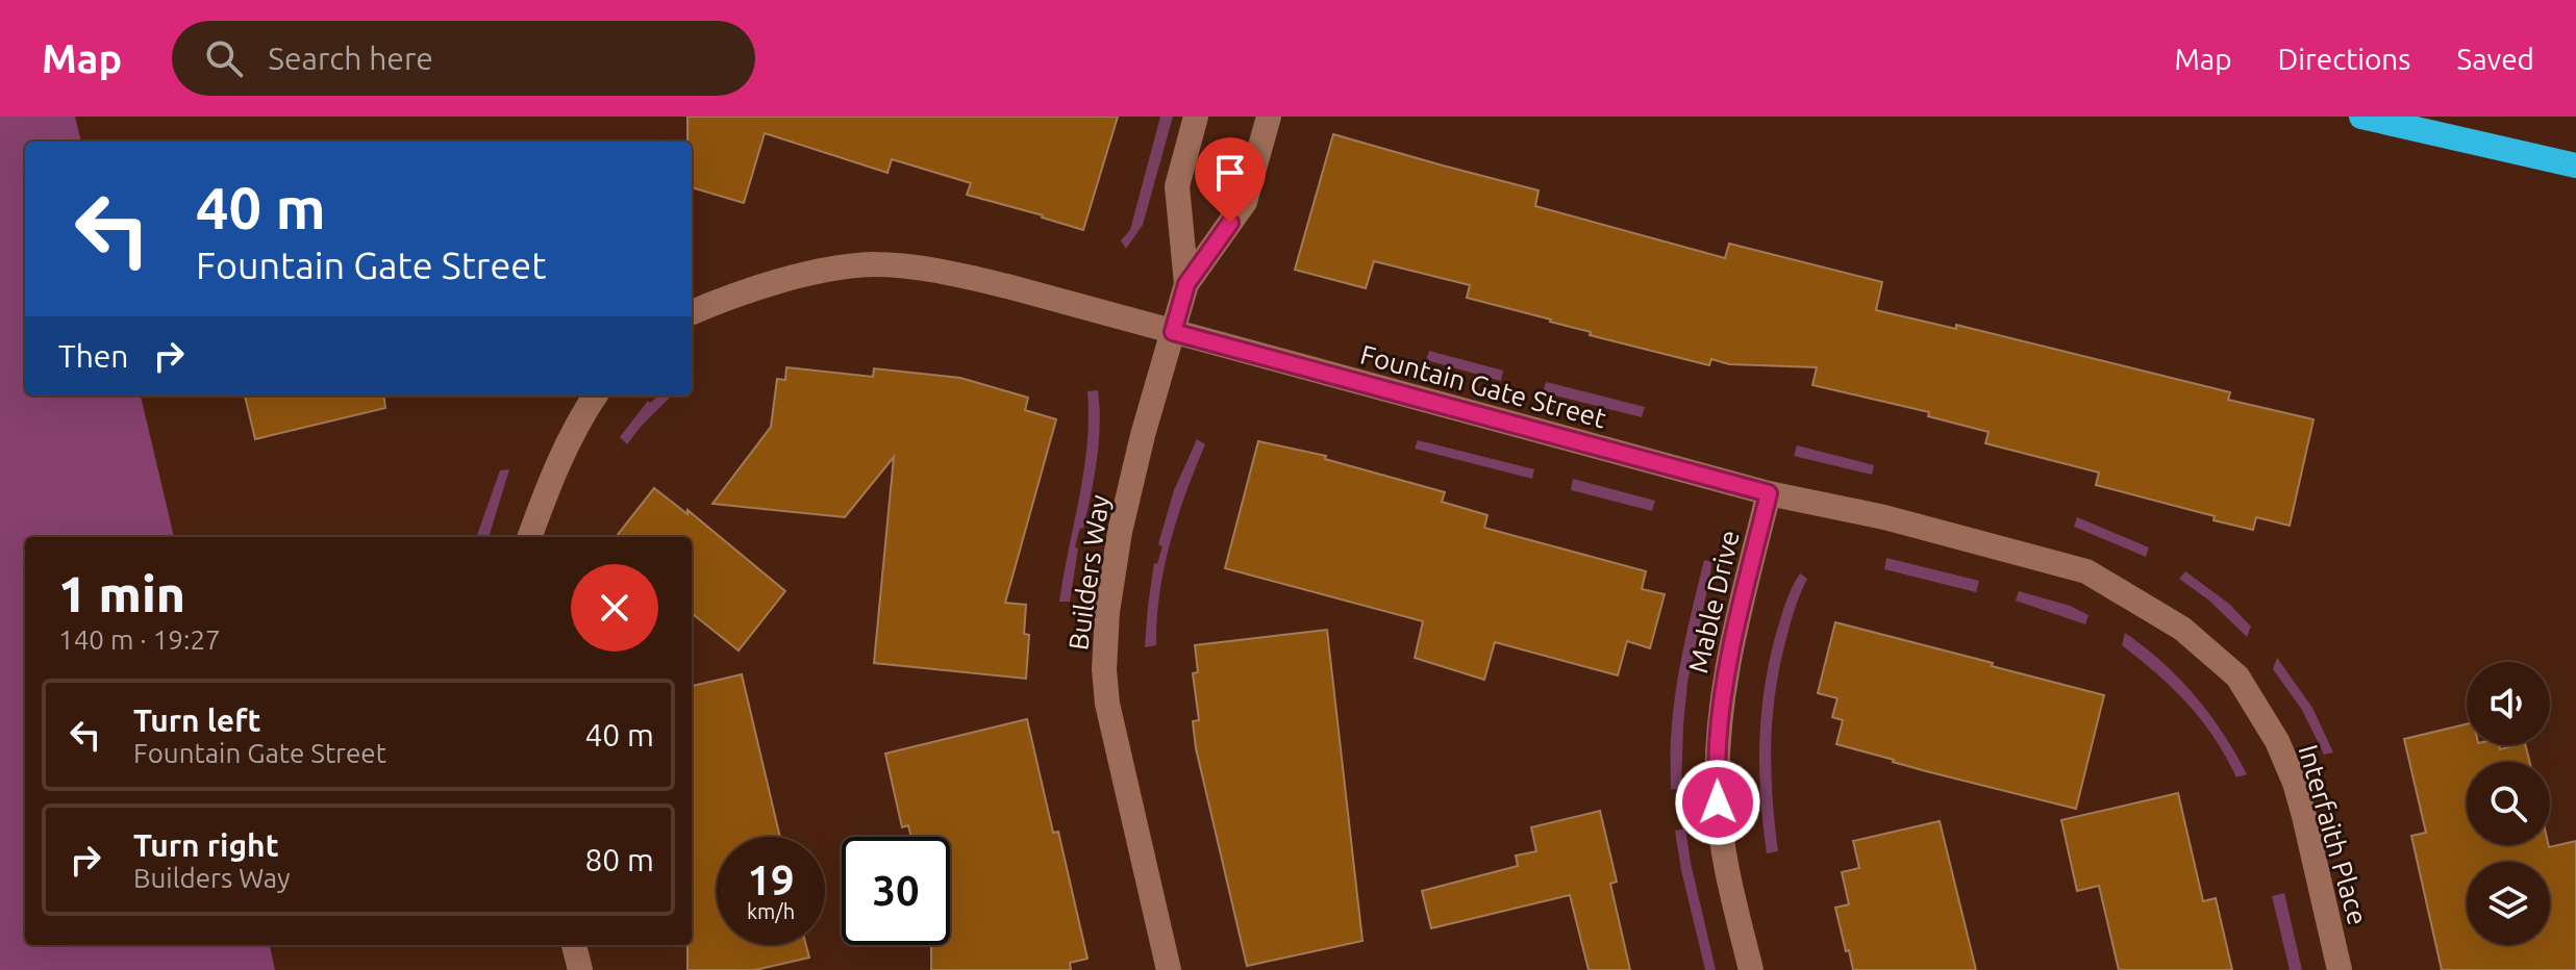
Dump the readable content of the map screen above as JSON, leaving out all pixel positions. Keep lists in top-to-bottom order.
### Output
{
  "streets": {
    "street": [
      "Fountain Gate Street",
      "Builders Way",
      "Mable Drive",
      "Interfaith Place"
    ]
  },
  "crossings": [
    ["Fountain Gate Street", "Builders Way"],
    ["Fountain Gate Street", "Mable Drive"],
    ["Fountain Gate Street", "Interfaith Place"]
  ],
  "page": {
    "header": "Map",
    "search": "Search here",
    "nav": ["Map", "Directions", "Saved"],
    "turn": ["40 m", "Fountain Gate Street"],
    "then": "Then",
    "heading": ["1 min", "140 m · 19:27"],
    "list": [
      {
        "name": "Turn left",
        "note": "Fountain Gate Street",
        "value": "40 m"
      },
      {
        "name": "Turn right",
        "note": "Builders Way",
        "value": "80 m"
      }
    ],
    "speed": "19 km/h",
    "limit": "30"
  }
}
